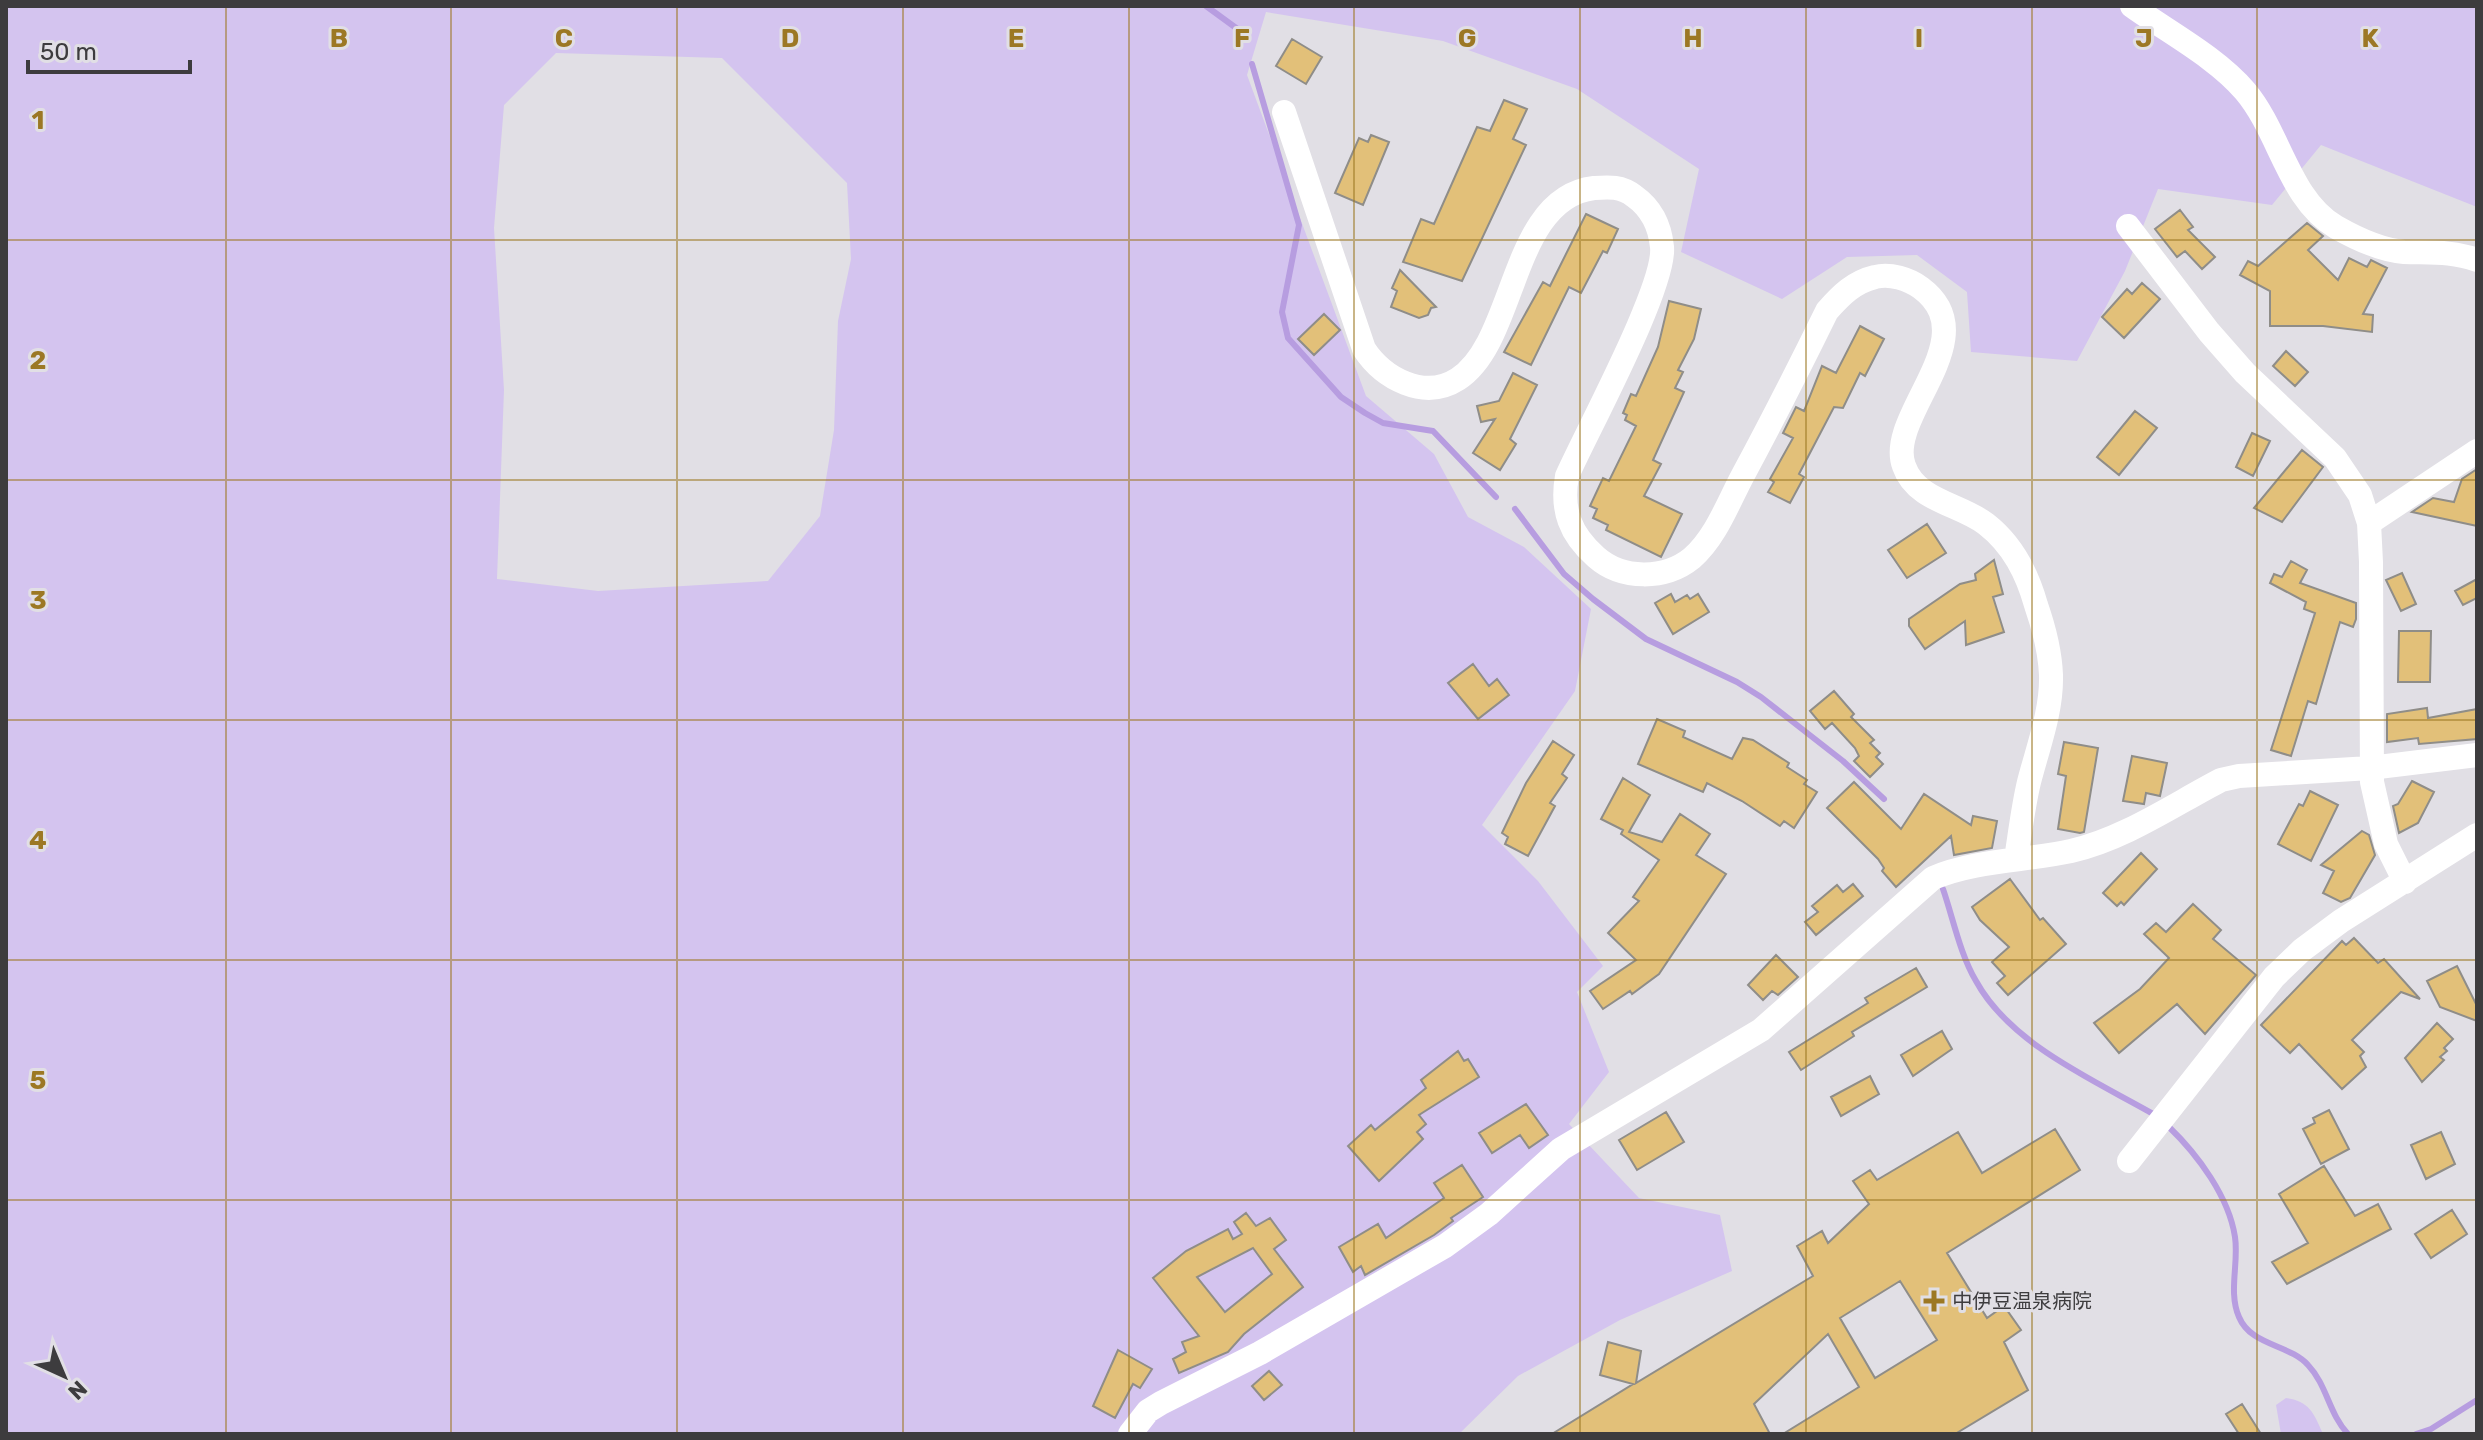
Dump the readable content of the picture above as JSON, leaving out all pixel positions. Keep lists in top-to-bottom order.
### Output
{
  "places": {
    "health": ["中伊豆温泉病院"]
  },
  "scale_bar": "50 m",
  "north": "bottom right",
  "grid": {
    "columns": [
      "B",
      "C",
      "D",
      "E",
      "F",
      "G",
      "H",
      "I",
      "J",
      "K"
    ],
    "rows": [
      "1",
      "2",
      "3",
      "4",
      "5"
    ]
  }
}
